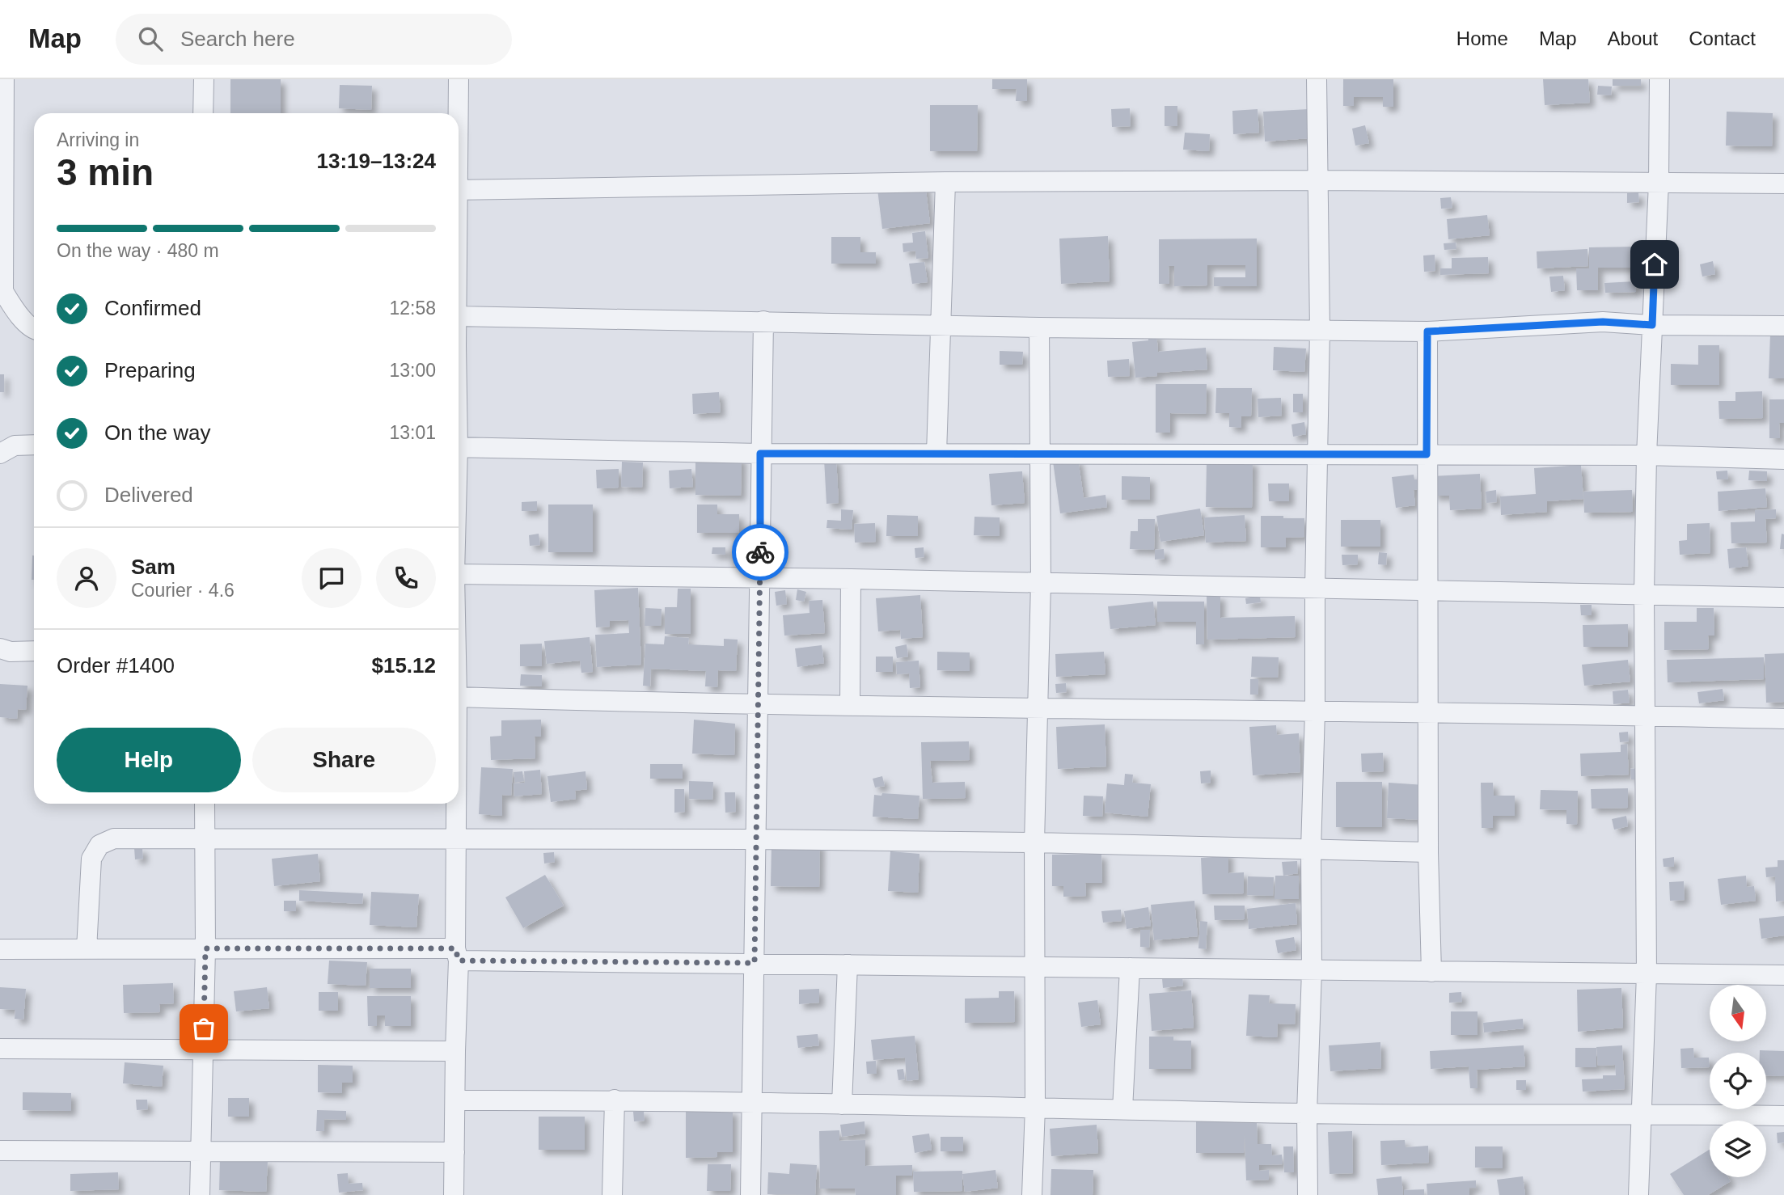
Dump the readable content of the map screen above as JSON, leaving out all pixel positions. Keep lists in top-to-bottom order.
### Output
{
  "north": "bottom",
  "page": {
    "header": "Map",
    "search": "Search here",
    "nav": [
      "Home",
      "Map",
      "About",
      "Contact"
    ],
    "heading": ["3 min", "Arriving in", "13:19–13:24"],
    "panel": [
      "Sam",
      "Courier · 4.6",
      "Order #1400",
      "$15.12"
    ],
    "bar": "On the way · 480 m",
    "list": [
      ["Confirmed", "12:58"],
      ["Preparing", "13:00"],
      ["On the way", "13:01"],
      "Delivered"
    ],
    "buttons": ["Help", "Share"]
  }
}
